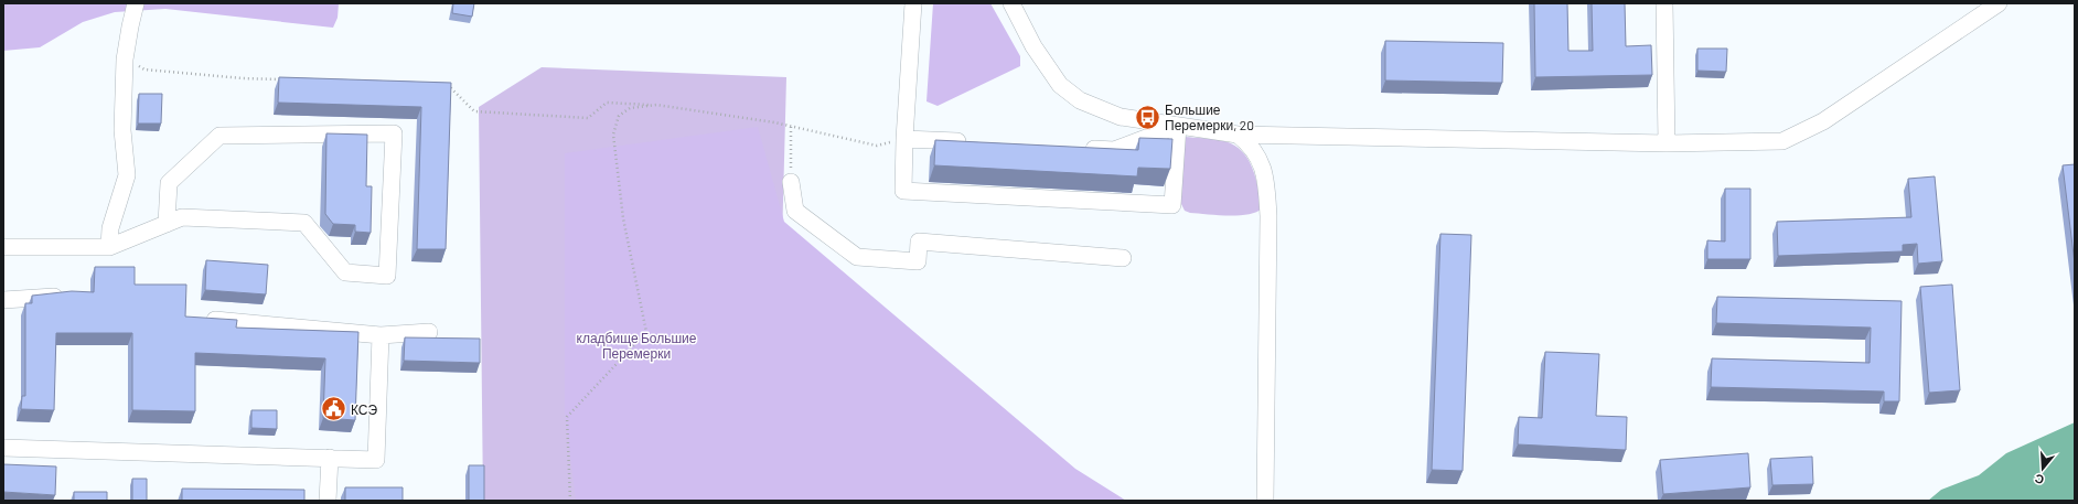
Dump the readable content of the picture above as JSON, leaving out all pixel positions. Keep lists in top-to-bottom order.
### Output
{
  "parks": ["кладбище Большие Перемерки"],
  "places": {
    "bus stop": ["Большие Перемерки, 20"],
    "public building": ["КСЭ"]
  },
  "north": "bottom"
}
